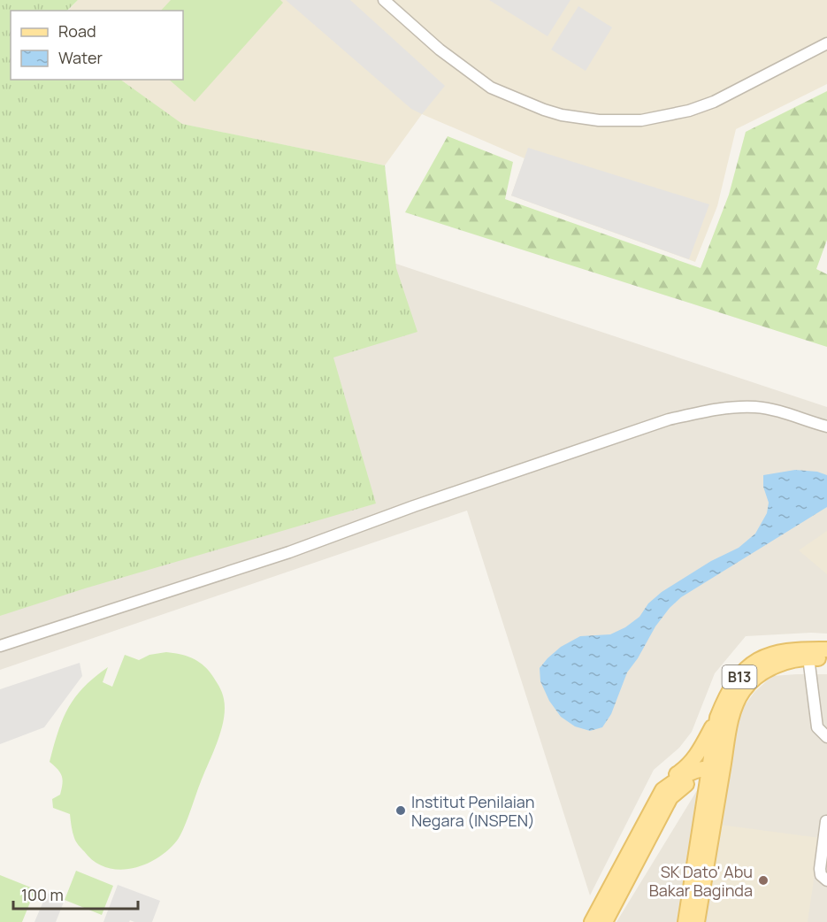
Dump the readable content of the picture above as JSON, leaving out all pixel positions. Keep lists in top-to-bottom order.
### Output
{
  "streets": {
    "main road": ["B13"]
  },
  "places": ["Institut Penilaian Negara (INSPEN)", "SK Dato' Abu Bakar Baginda"],
  "legend": ["Road", "Water"],
  "scale_bar": "100 m"
}
